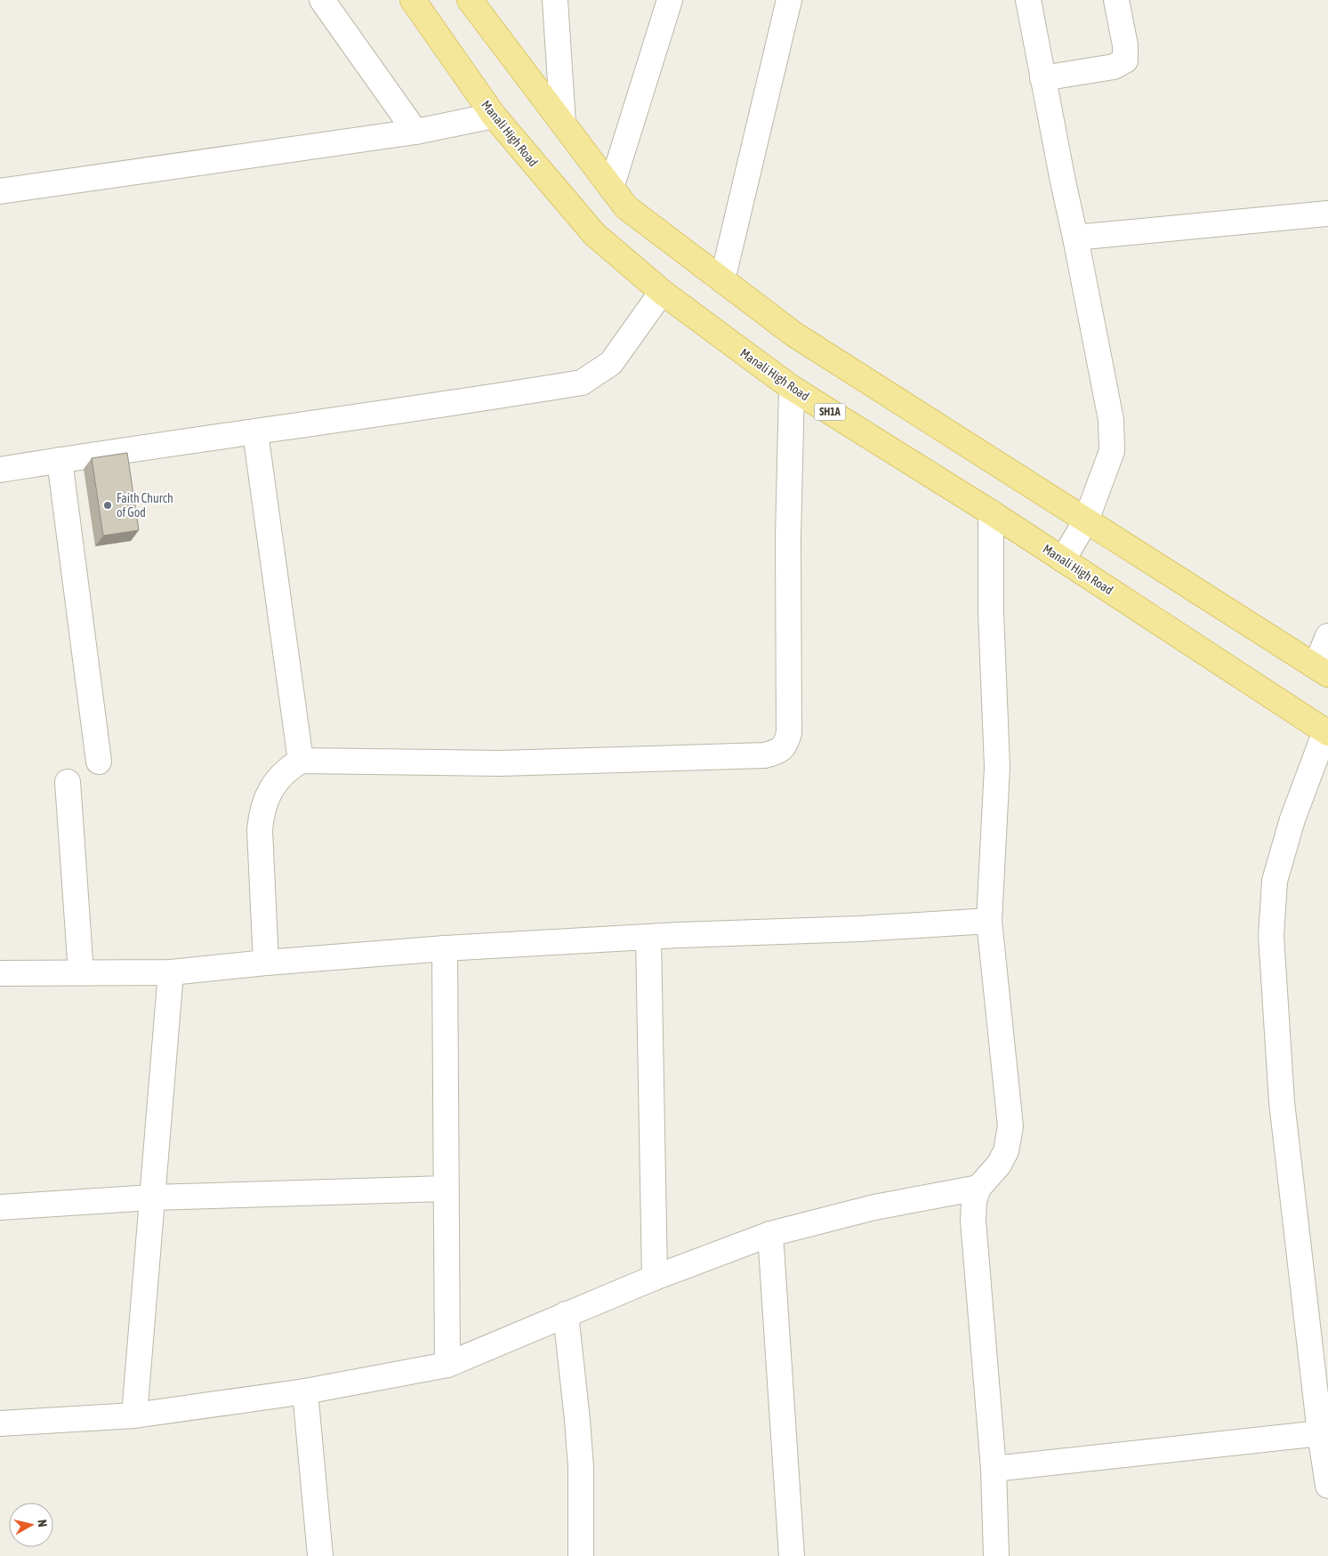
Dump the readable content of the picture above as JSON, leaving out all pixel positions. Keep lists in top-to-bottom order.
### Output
{
  "streets": {
    "main road": ["Manali High Road", "SH1A"]
  },
  "places": ["Faith Church of God"],
  "north": "right"
}
